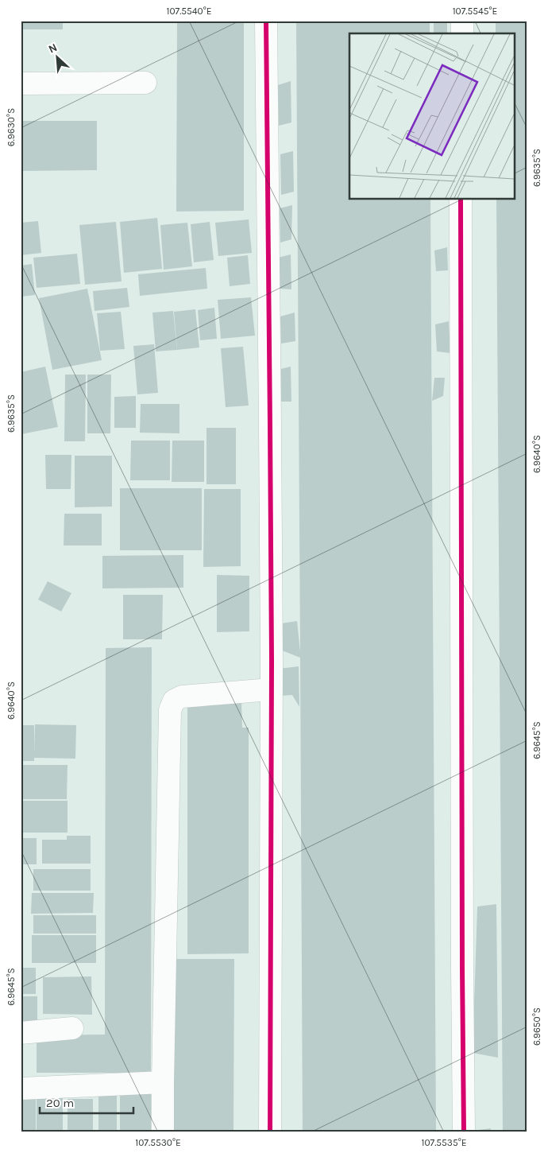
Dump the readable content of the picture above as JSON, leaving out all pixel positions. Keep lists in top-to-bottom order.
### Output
{
  "scale_bar": "20 m",
  "north": "top left",
  "coordinates": [
    "107.5540°E",
    "107.5545°E",
    "6.9630°S",
    "6.9635°S",
    "6.9640°S",
    "6.9645°S",
    "6.9650°S",
    "107.5530°E",
    "107.5535°E"
  ]
}
